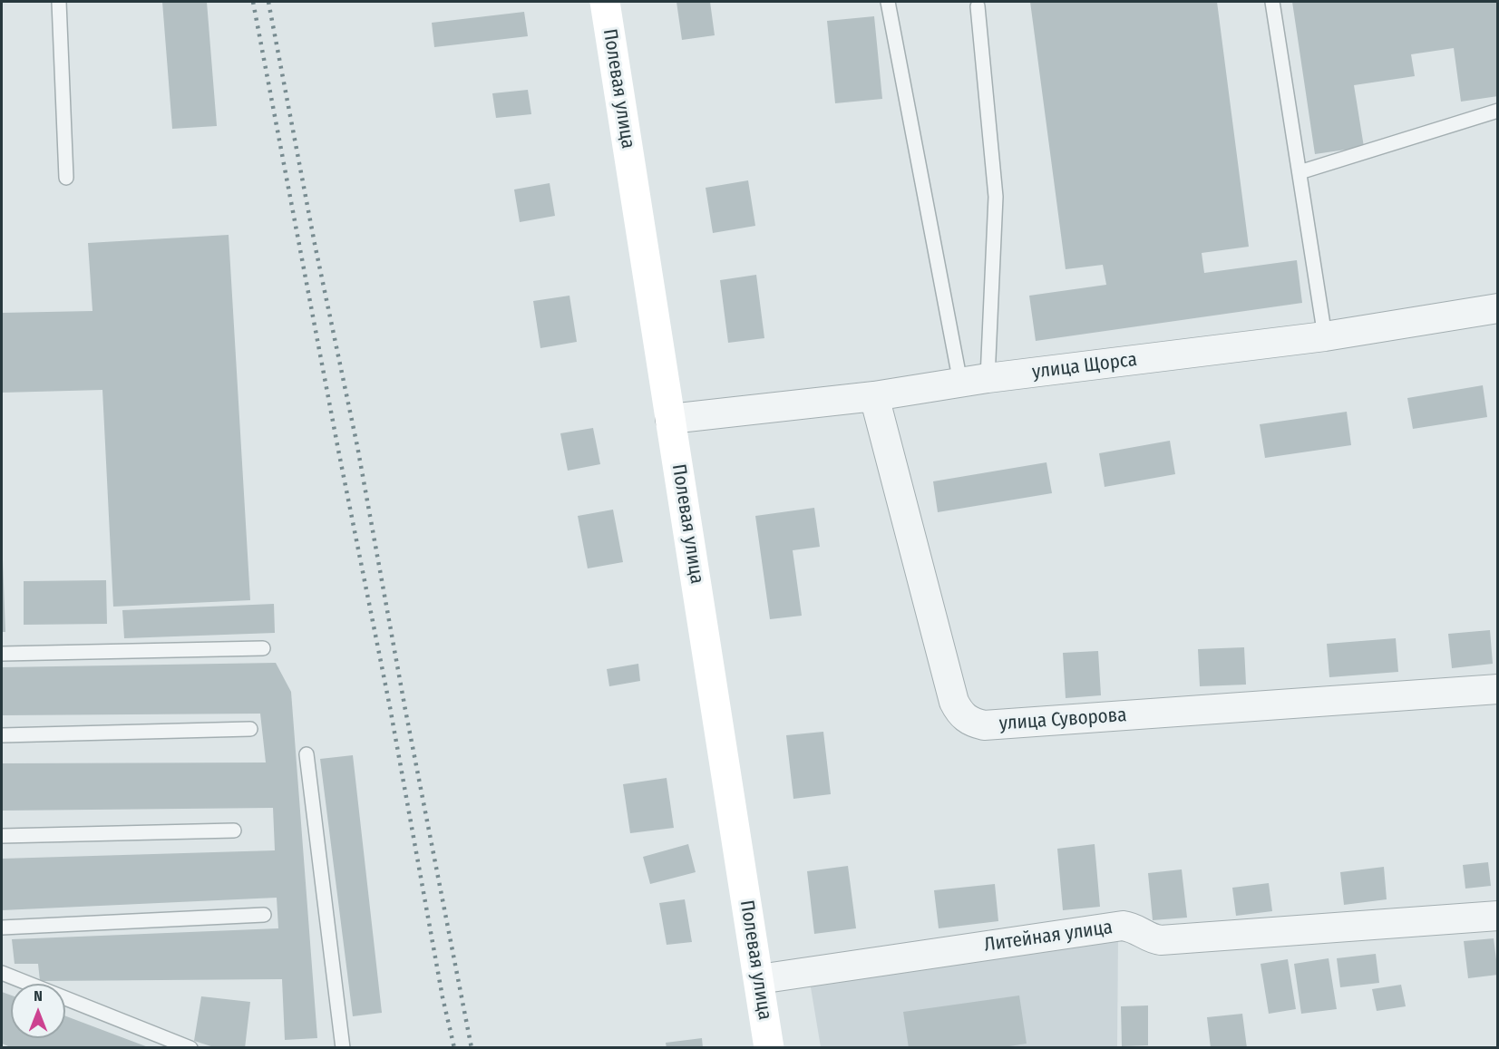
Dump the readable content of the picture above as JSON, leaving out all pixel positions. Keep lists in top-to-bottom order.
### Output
{
  "streets": {
    "street": [
      "Полевая улица",
      "улица Щорса",
      "улица Суворова",
      "Литейная улица"
    ]
  },
  "crossings": [
    ["Полевая улица", "улица Щорса"],
    ["Полевая улица", "Литейная улица"],
    ["улица Щорса", "улица Суворова"]
  ],
  "north": "top"
}
